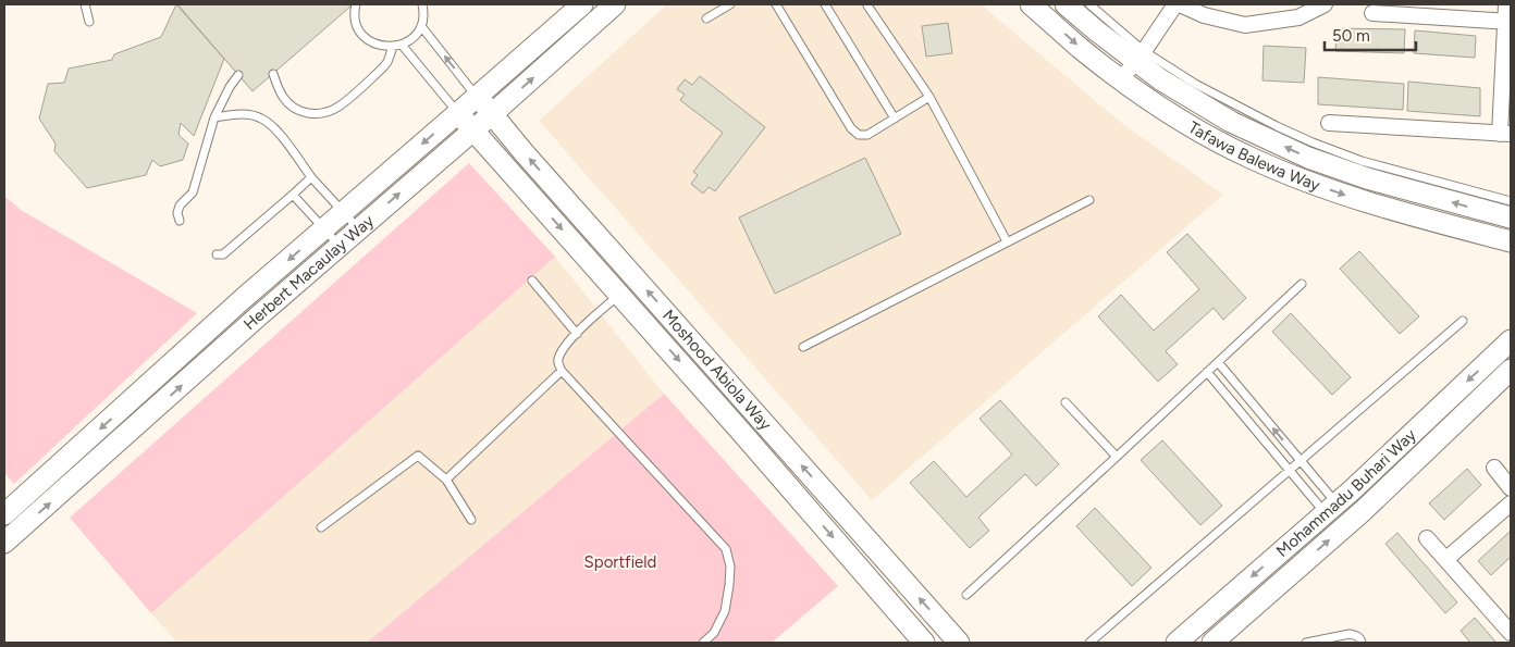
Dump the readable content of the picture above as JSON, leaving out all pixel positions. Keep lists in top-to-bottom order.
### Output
{
  "streets": {
    "main road": [
      "Tafawa Balewa Way",
      "Herbert Macaulay Way",
      "Moshood Abiola Way",
      "Mohammadu Buhari Way"
    ]
  },
  "crossings": [
    ["Herbert Macaulay Way", "Moshood Abiola Way"]
  ],
  "parks": ["Sportfield"],
  "scale_bar": "50 m"
}
